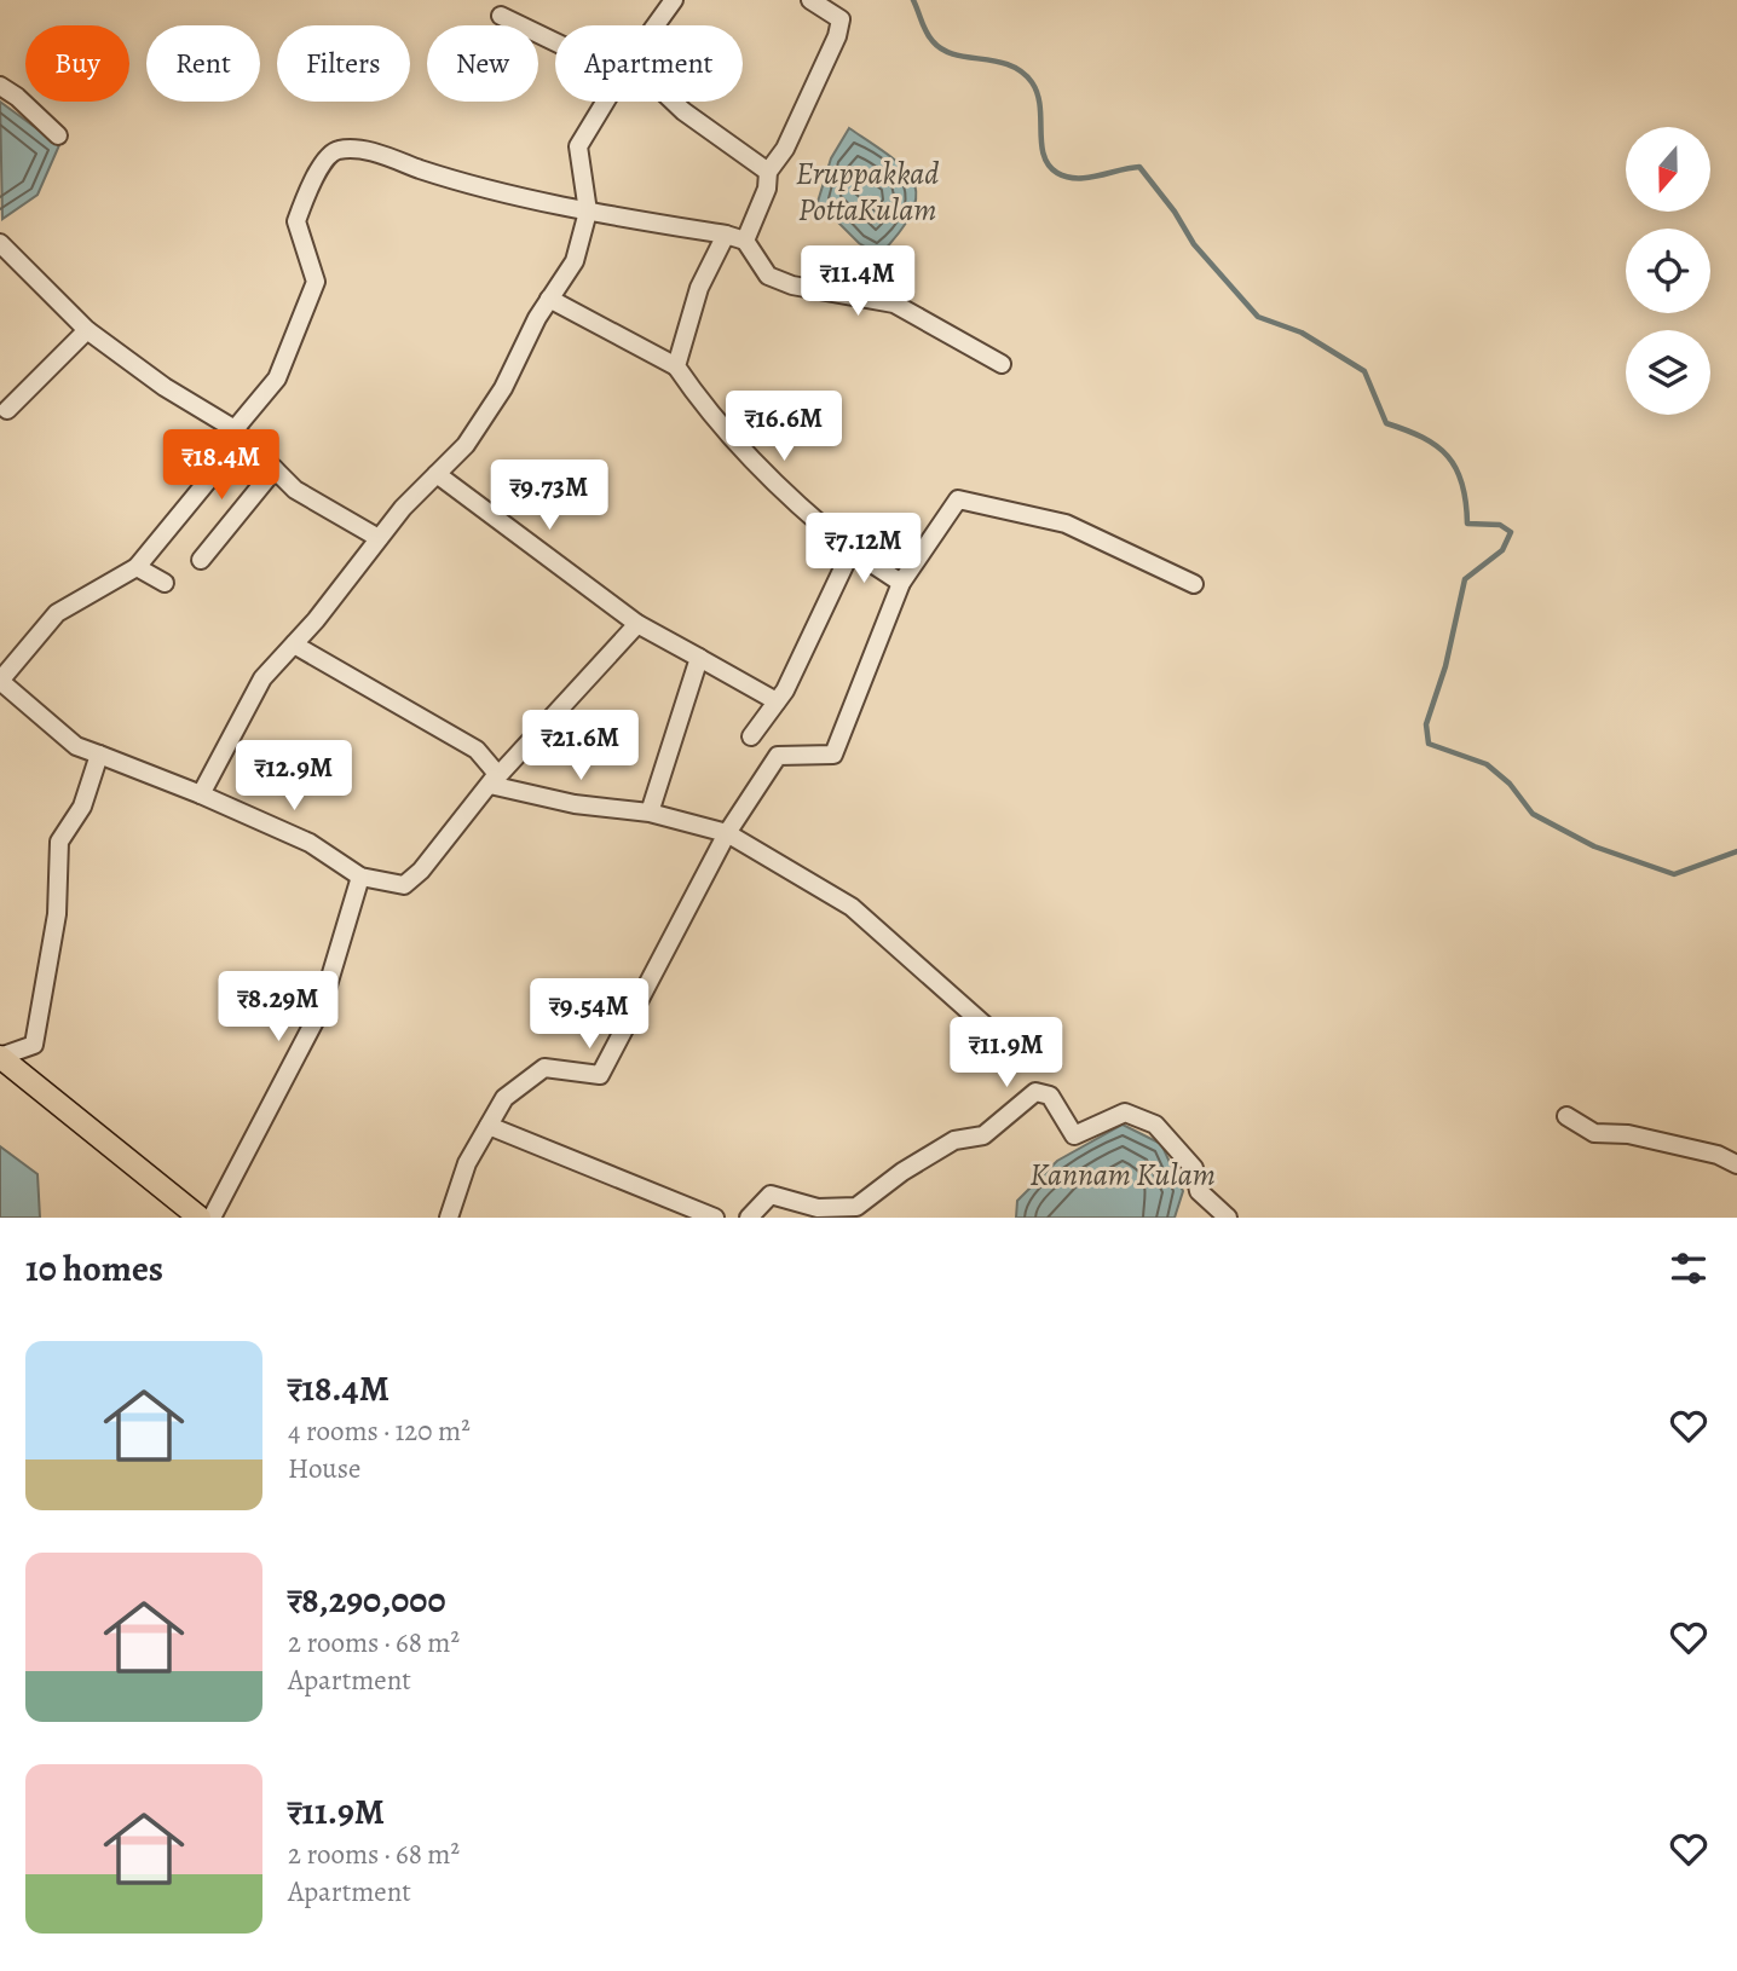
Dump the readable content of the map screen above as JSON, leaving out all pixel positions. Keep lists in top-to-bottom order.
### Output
{
  "water": ["Eruppakkad PottaKulam", "Kannam Kulam"],
  "north": "bottom",
  "page": {
    "chip": [
      "Buy",
      "Rent",
      "Filters",
      "New",
      "Apartment"
    ],
    "price": [
      "₹11.4M",
      "₹16.6M",
      "₹18.4M",
      "₹9.73M",
      "₹7.12M",
      "₹21.6M",
      "₹12.9M",
      "₹8.29M",
      "₹9.54M",
      "₹11.9M"
    ],
    "heading": "10 homes",
    "list": [
      {
        "name": "₹18.4M",
        "note": "4 rooms · 120 m² · House"
      },
      {
        "name": "₹8,290,000",
        "note": "2 rooms · 68 m² · Apartment"
      },
      {
        "name": "₹11.9M",
        "note": "2 rooms · 68 m² · Apartment"
      }
    ]
  }
}
